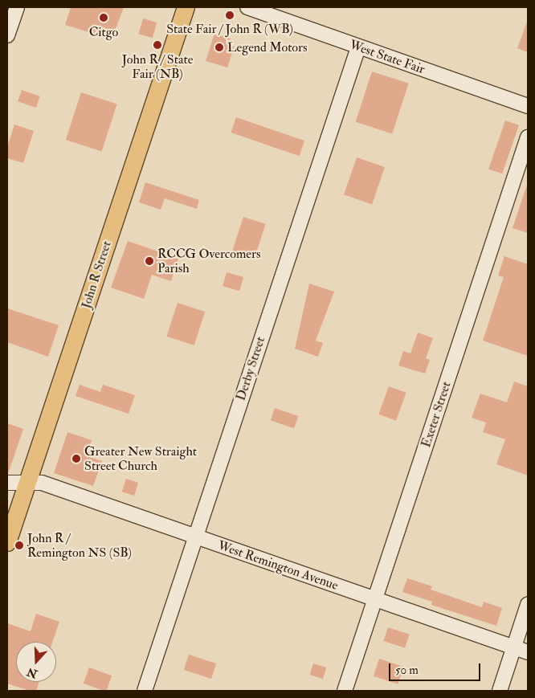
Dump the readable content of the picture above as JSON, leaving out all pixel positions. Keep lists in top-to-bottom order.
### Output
{
  "streets": {
    "main road": ["John R Street"],
    "street": [
      "West State Fair",
      "Derby Street",
      "Exeter Street",
      "West Remington Avenue"
    ]
  },
  "crossings": [
    ["West State Fair", "Derby Street"],
    ["John R Street", "West Remington Avenue"],
    ["Derby Street", "West Remington Avenue"],
    ["Exeter Street", "West Remington Avenue"]
  ],
  "places": [
    "State Fair / John R (WB)",
    "Citgo",
    "John R / State Fair (NB)",
    "Legend Motors",
    "RCCG Overcomers Parish",
    "Greater New Straight Street Church",
    "John R / Remington NS (SB)"
  ],
  "scale_bar": "50 m",
  "north": "bottom"
}
